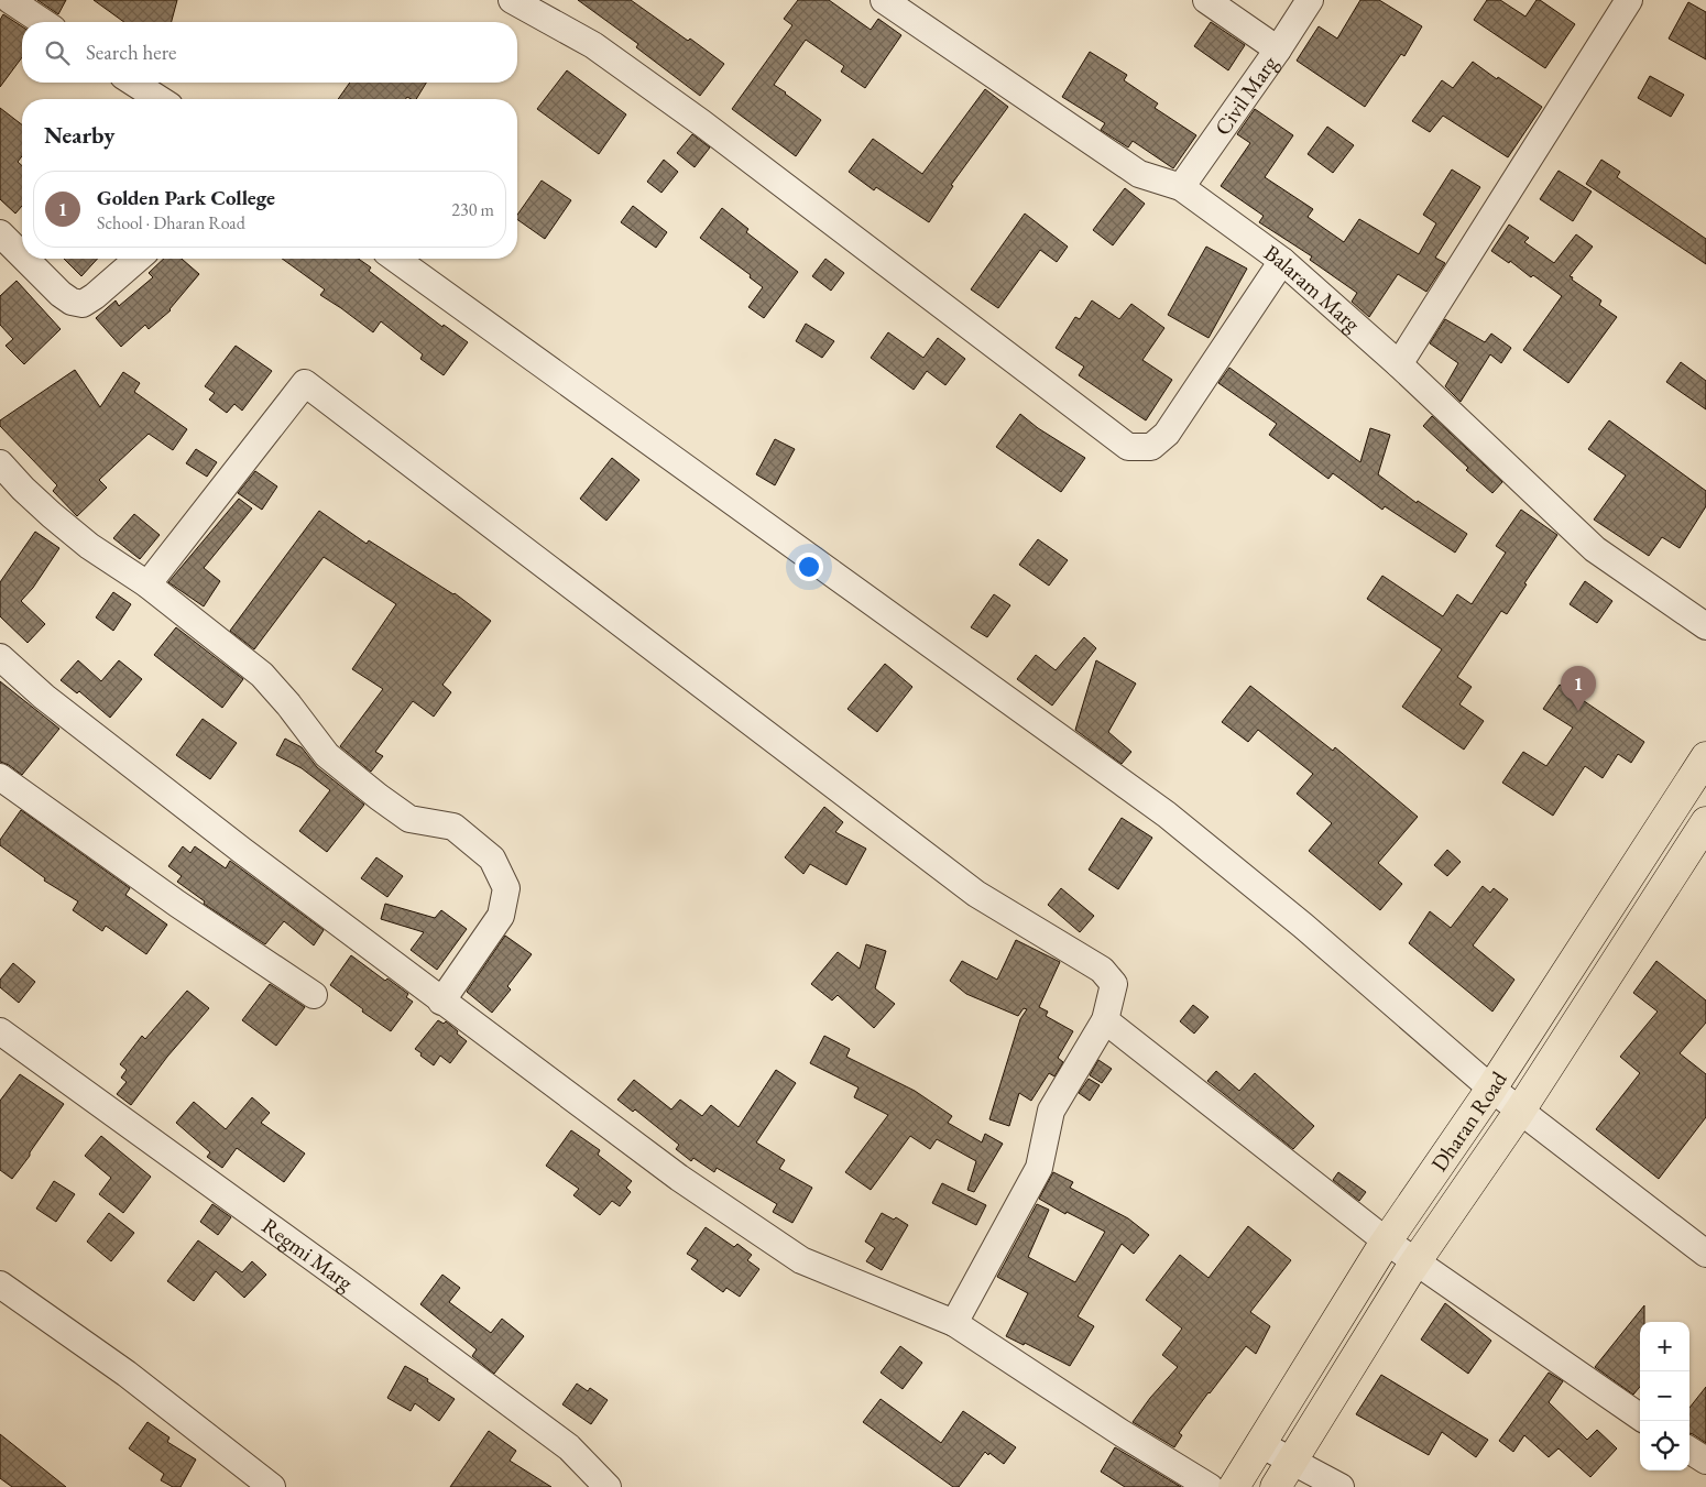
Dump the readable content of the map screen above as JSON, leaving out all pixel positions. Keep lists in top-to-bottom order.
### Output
{
  "streets": {
    "main road": ["Dharan Road"],
    "street": ["Civil Marg", "Balaram Marg", "Regmi Marg"]
  },
  "crossings": [
    ["Civil Marg", "Balaram Marg"]
  ],
  "page": {
    "search": "Search here",
    "heading": "Nearby",
    "list": [
      {
        "mark": "1",
        "name": "Golden Park College",
        "note": "School · Dharan Road",
        "value": "230 m"
      }
    ],
    "pins": "1",
    "map_buttons": ["+", "−"]
  }
}
